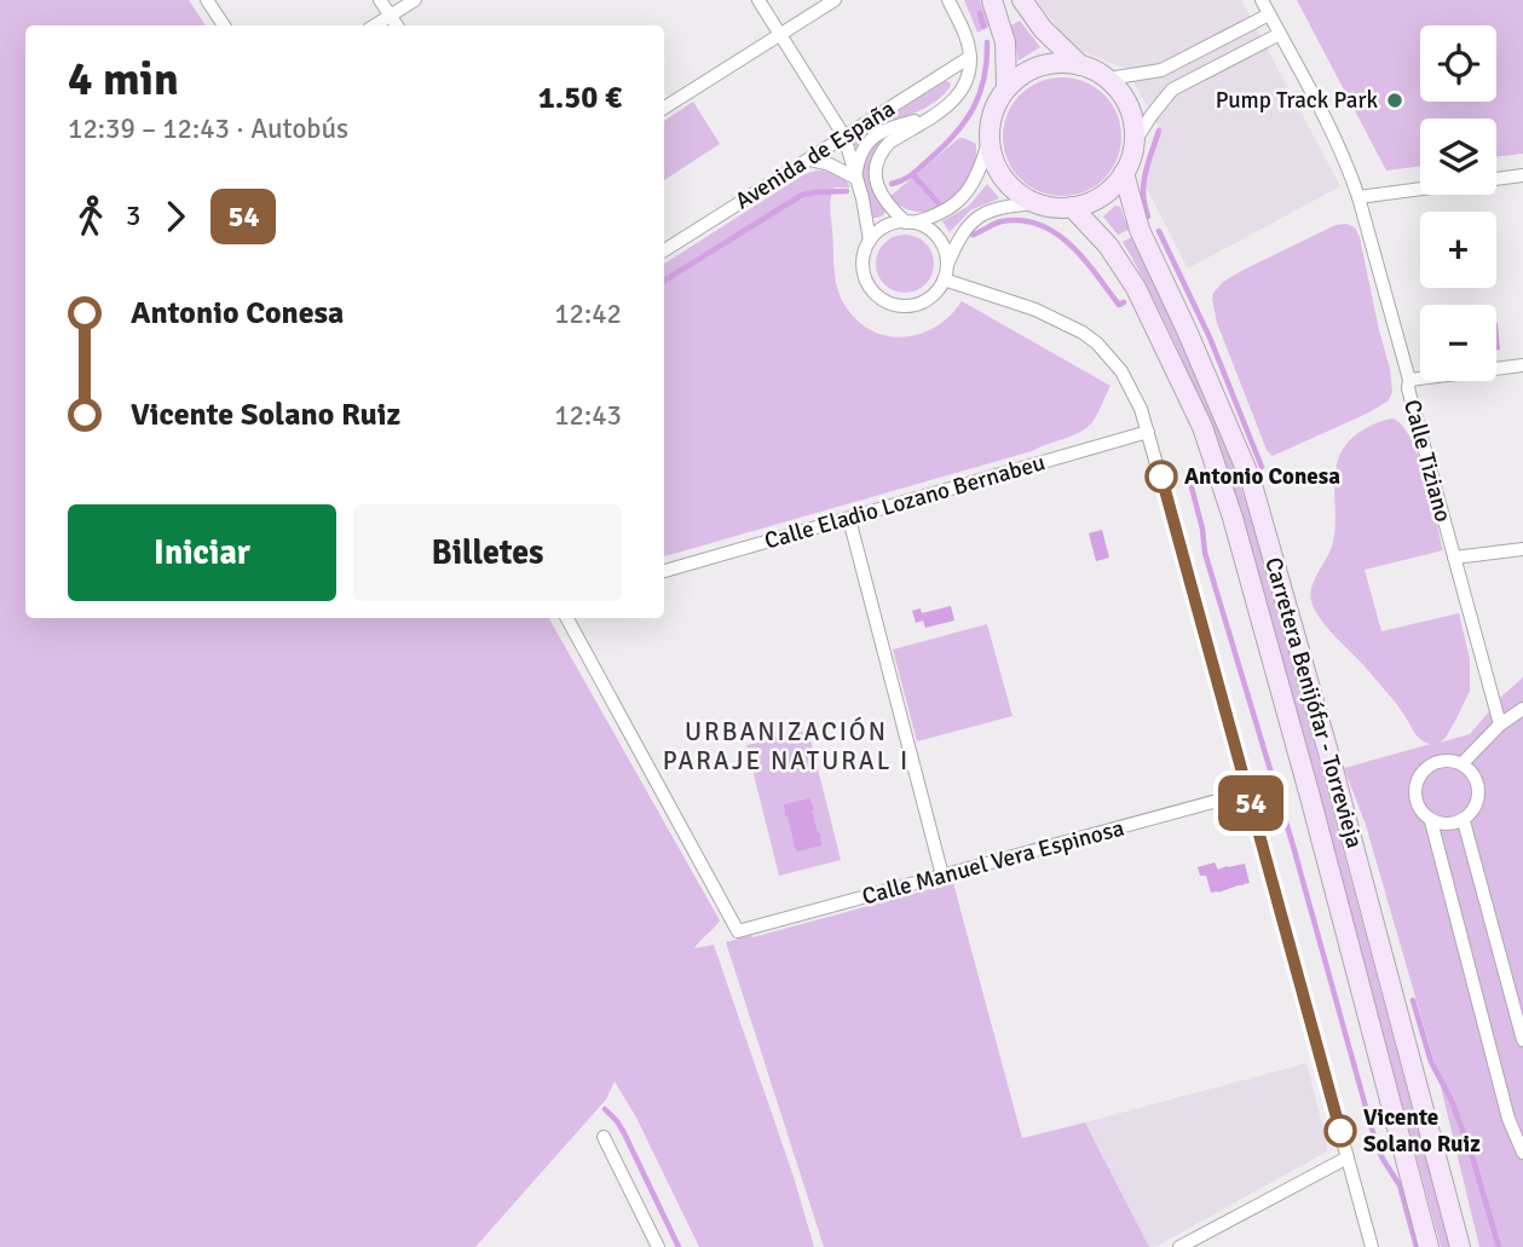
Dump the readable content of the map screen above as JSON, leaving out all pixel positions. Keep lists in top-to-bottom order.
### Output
{
  "streets": {
    "main road": ["Carretera Benijófar - Torrevieja"],
    "street": [
      "Avenida de España",
      "Calle Tiziano",
      "Calle Eladio Lozano Bernabeu",
      "Calle Manuel Vera Espinosa"
    ]
  },
  "districts": ["URBANIZACIÓN PARAJE NATURAL I"],
  "places": ["Pump Track Park", "Antonio Conesa", "Vicente Solano Ruiz"],
  "lines": ["bus line 54"],
  "page": {
    "on_map": "54",
    "map_buttons": ["+", "−"],
    "heading": ["4 min", "12:39 – 12:43 · Autobús", "1.50 €"],
    "legs": ["3", "54"],
    "list": [
      {
        "name": "Antonio Conesa",
        "value": "12:42"
      },
      {
        "name": "Vicente Solano Ruiz",
        "value": "12:43"
      }
    ],
    "buttons": ["Iniciar", "Billetes"]
  }
}
